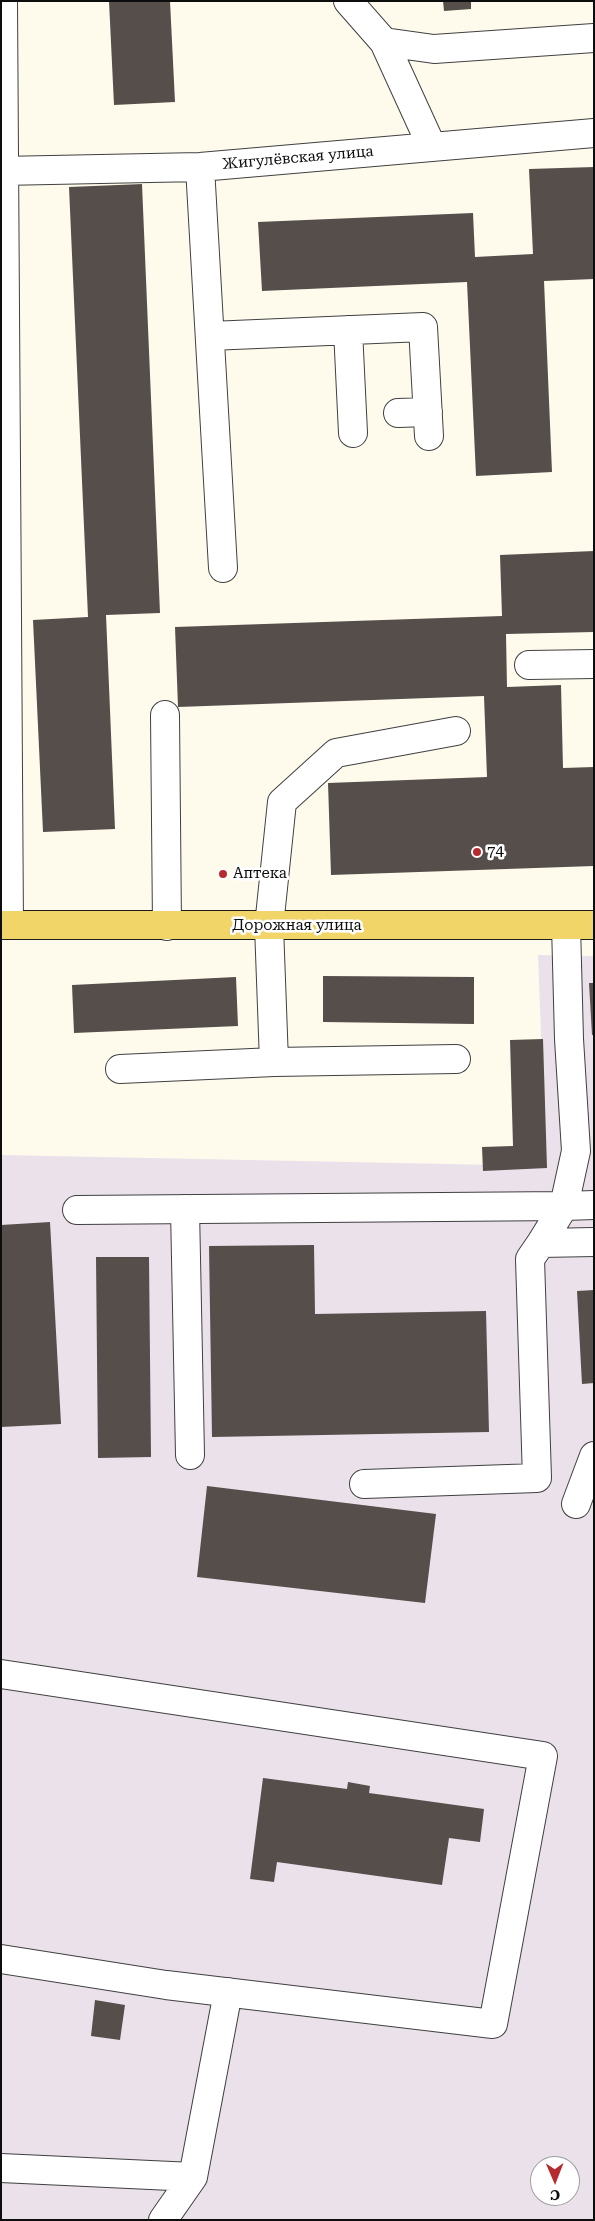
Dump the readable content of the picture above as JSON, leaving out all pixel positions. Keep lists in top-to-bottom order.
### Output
{
  "streets": {
    "main road": ["Дорожная улица"],
    "street": ["Жигулёвская улица"]
  },
  "places": ["74", "Аптека"],
  "north": "bottom"
}
